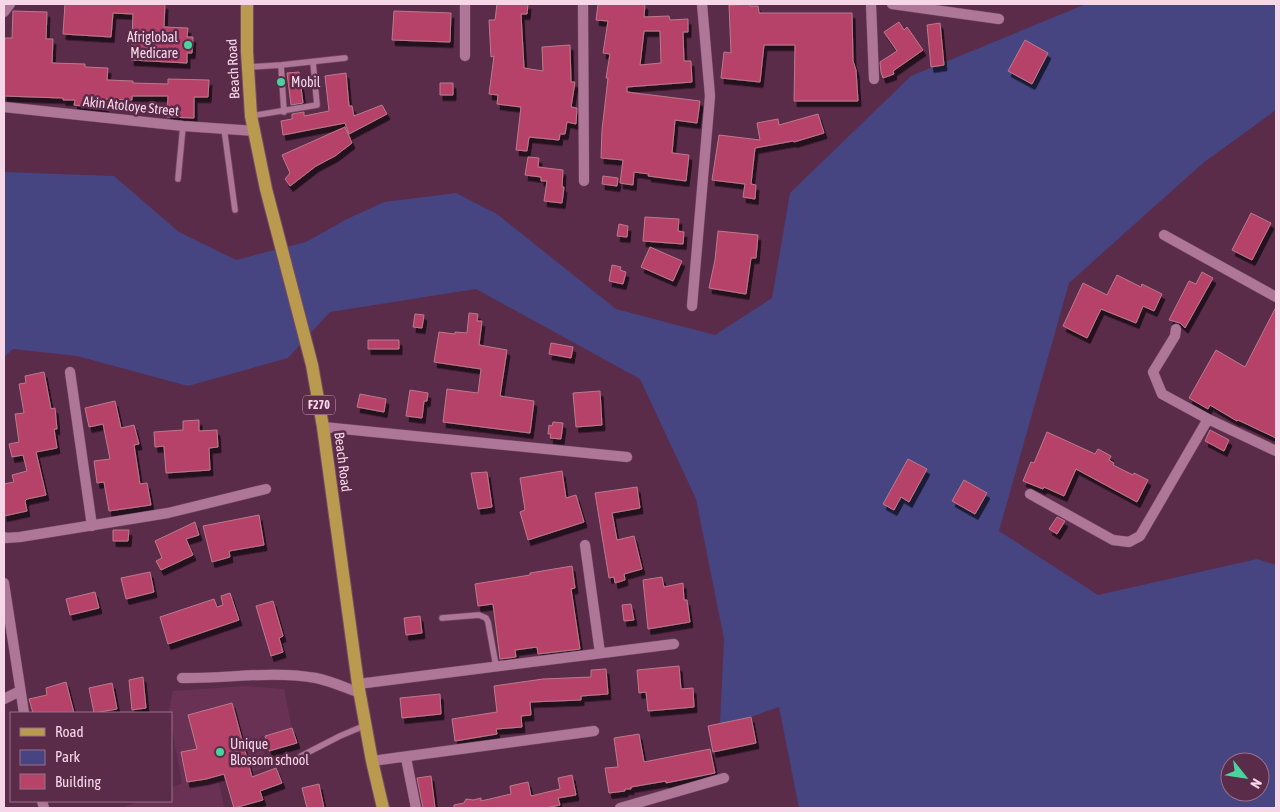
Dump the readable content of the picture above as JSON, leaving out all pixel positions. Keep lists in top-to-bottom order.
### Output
{
  "streets": {
    "main road": ["Beach Road", "F270"],
    "street": ["Akin Atoloye Street"]
  },
  "crossings": [
    ["Beach Road", "Akin Atoloye Street"]
  ],
  "places": ["Afriglobal Medicare", "Mobil", "Unique Blossom school"],
  "legend": ["Road", "Park", "Building"],
  "north": "bottom right"
}
